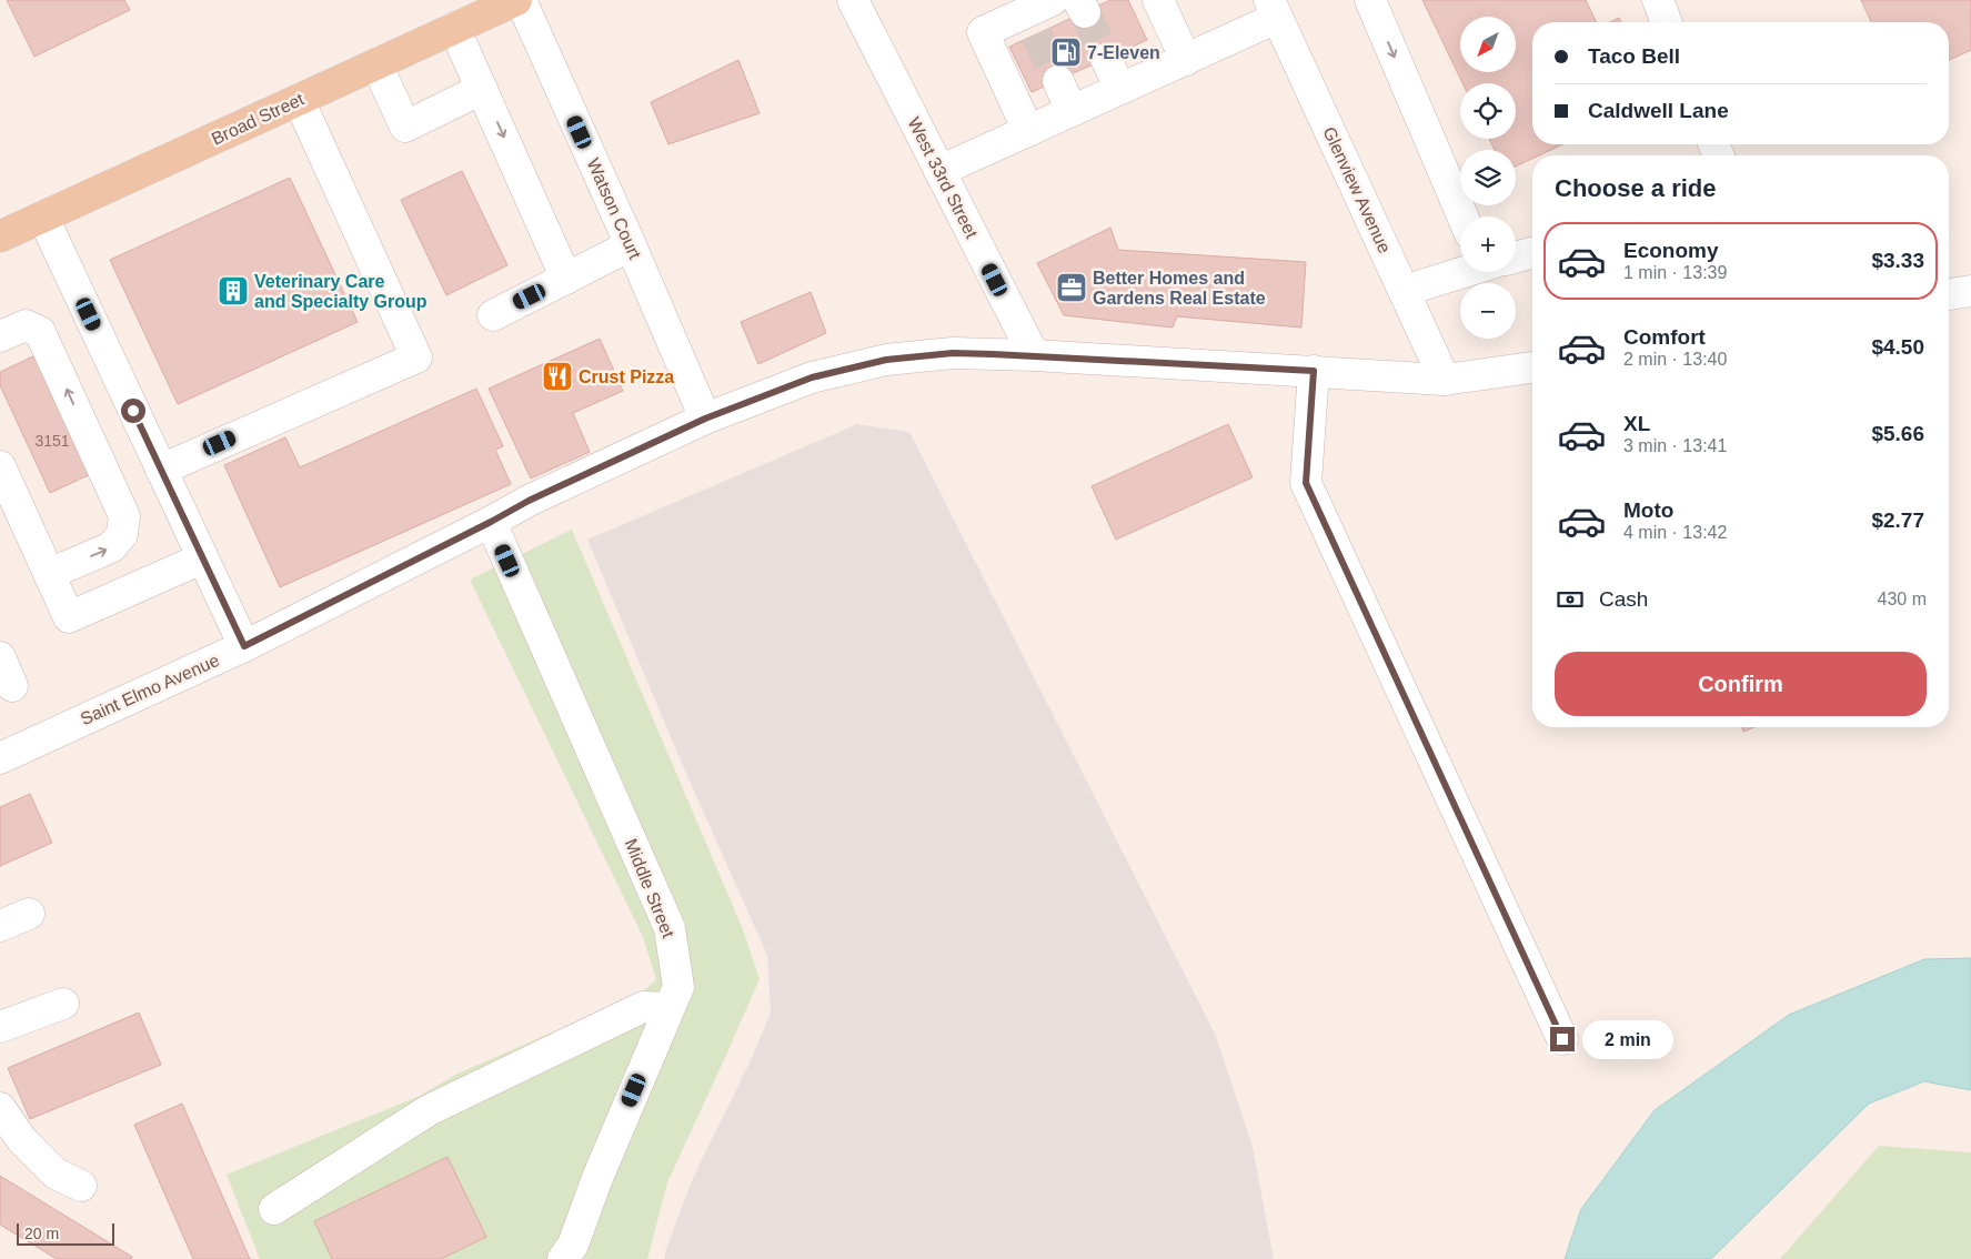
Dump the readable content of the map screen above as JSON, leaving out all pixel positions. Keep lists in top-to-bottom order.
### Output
{
  "streets": {
    "main road": ["Broad Street"],
    "street": [
      "West 33rd Street",
      "Glenview Avenue",
      "Watson Court",
      "Saint Elmo Avenue",
      "Middle Street"
    ]
  },
  "crossings": [
    ["West 33rd Street", "Saint Elmo Avenue"],
    ["Glenview Avenue", "Saint Elmo Avenue"],
    ["Watson Court", "Saint Elmo Avenue"],
    ["Saint Elmo Avenue", "Middle Street"]
  ],
  "places": {
    "fuel station": ["7-Eleven"],
    "office": ["Better Homes and Gardens Real Estate"],
    "building": ["Veterinary Care and Specialty Group"],
    "restaurant": ["Crust Pizza"]
  },
  "house_numbers": ["3151"],
  "scale_bar": "20 m",
  "north": "bottom left",
  "page": {
    "map_buttons": ["+", "−"],
    "banner": ["Taco Bell", "Caldwell Lane"],
    "heading": "Choose a ride",
    "list": [
      {
        "name": "Economy",
        "note": "1 min · 13:39",
        "value": "$3.33"
      },
      {
        "name": "Comfort",
        "note": "2 min · 13:40",
        "value": "$4.50"
      },
      {
        "name": "XL",
        "note": "3 min · 13:41",
        "value": "$5.66"
      },
      {
        "name": "Moto",
        "note": "4 min · 13:42",
        "value": "$2.77"
      }
    ],
    "pay": ["Cash", "430 m"],
    "buttons": "Confirm",
    "bubble": "2 min",
    "scale": "20 m"
  }
}
